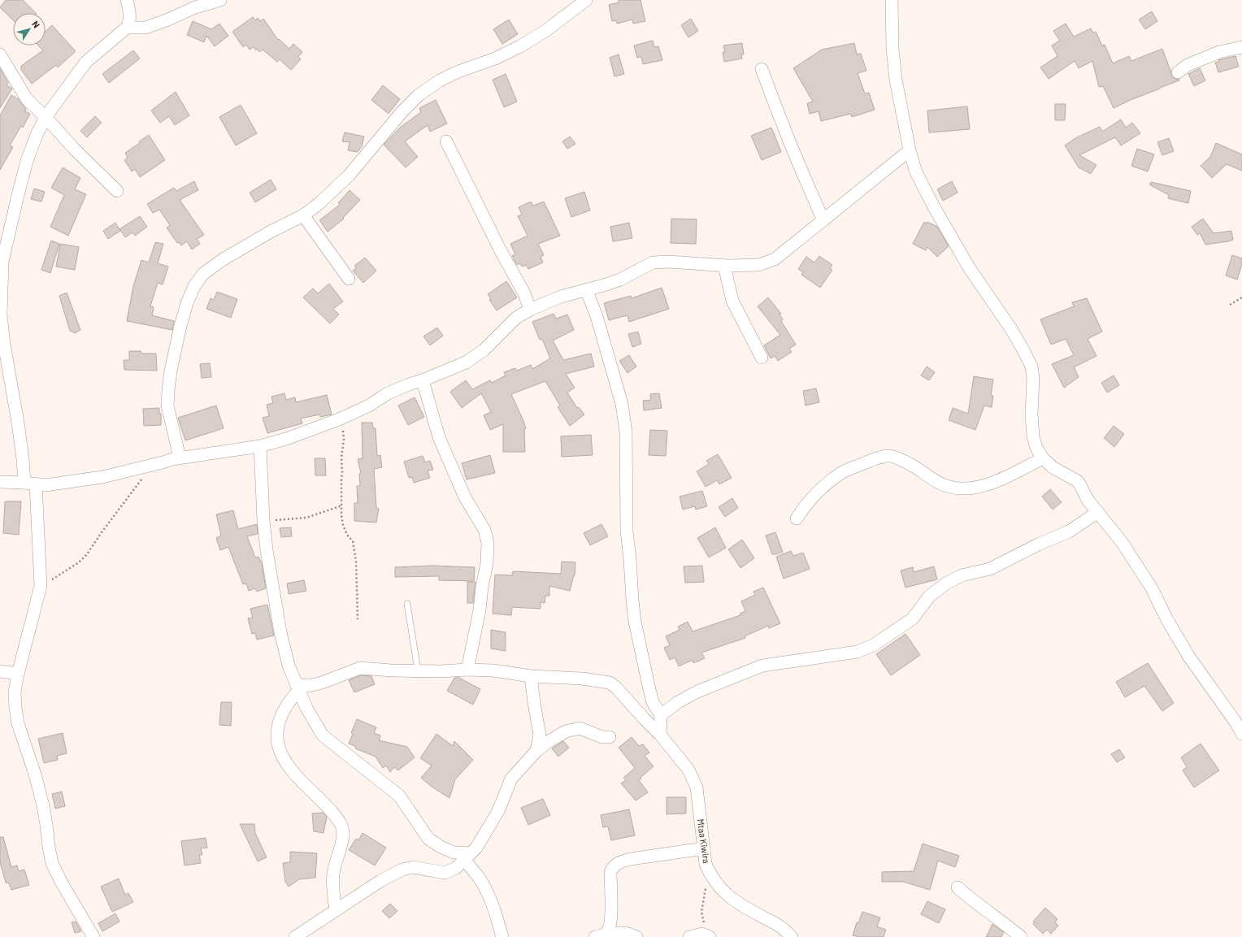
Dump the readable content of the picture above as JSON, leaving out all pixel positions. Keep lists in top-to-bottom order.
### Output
{
  "streets": {
    "street": ["Mtaa Kiwira"]
  },
  "north": "top right"
}
